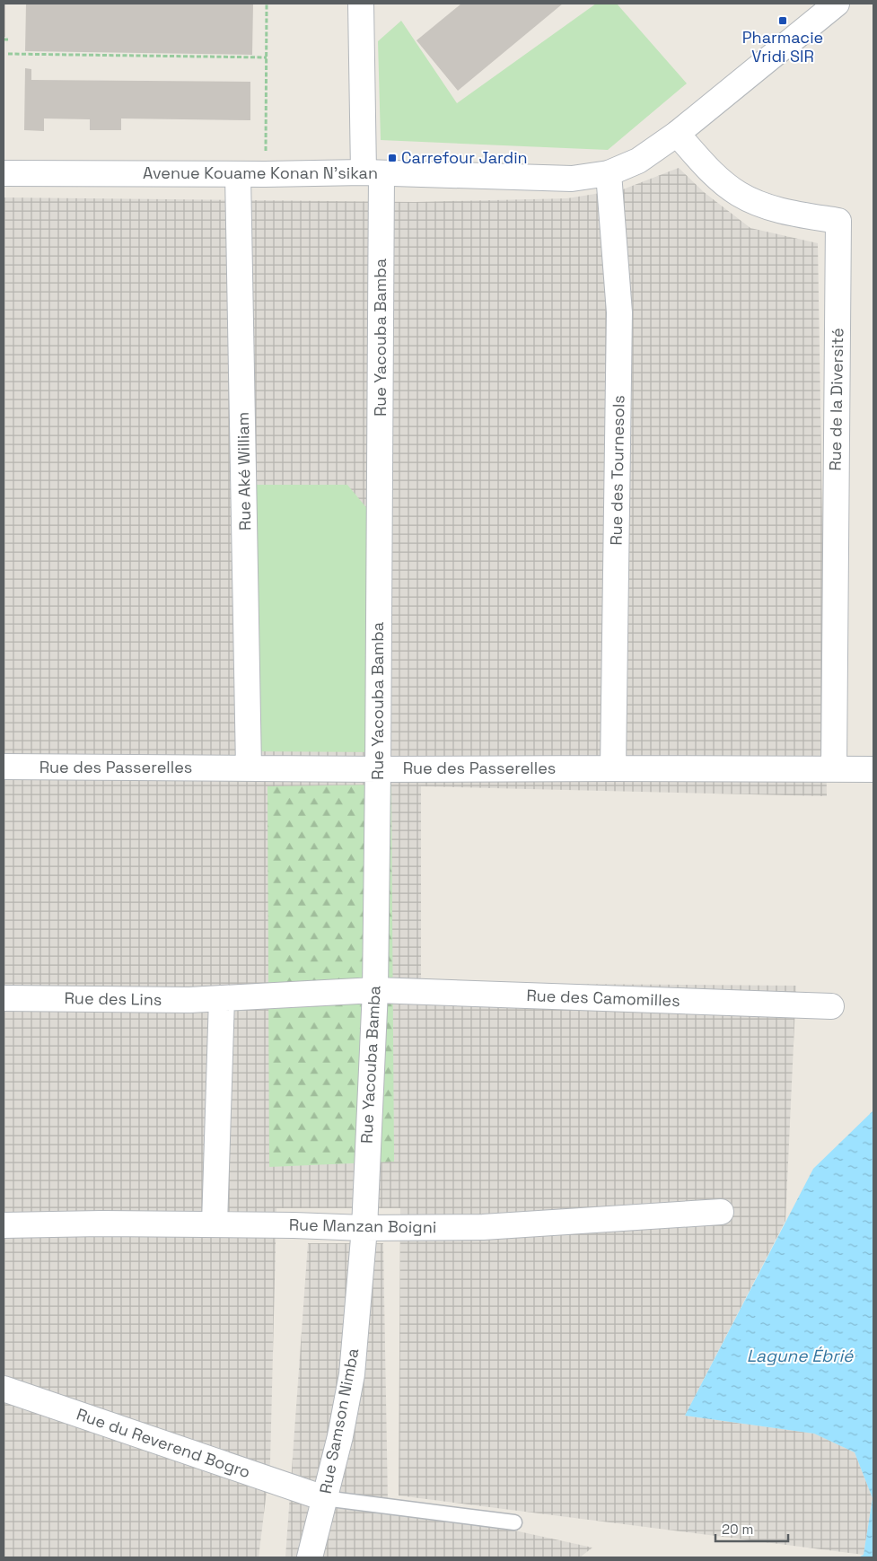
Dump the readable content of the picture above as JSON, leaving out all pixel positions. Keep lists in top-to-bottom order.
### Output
{
  "streets": {
    "street": [
      "Avenue Kouame Konan N'sikan",
      "Rue Yacouba Bamba",
      "Rue de la Diversité",
      "Rue des Tournesols",
      "Rue Aké William",
      "Rue des Passerelles",
      "Rue des Camomilles",
      "Rue des Lins",
      "Rue Manzan Boigni",
      "Rue Samson Nimba",
      "Rue du Reverend Bogro"
    ]
  },
  "crossings": [
    ["Avenue Kouame Konan N'sikan", "Rue Yacouba Bamba"],
    ["Avenue Kouame Konan N'sikan", "Rue de la Diversité"],
    ["Avenue Kouame Konan N'sikan", "Rue des Tournesols"],
    ["Avenue Kouame Konan N'sikan", "Rue Aké William"],
    ["Rue Yacouba Bamba", "Rue des Passerelles"],
    ["Rue Yacouba Bamba", "Rue des Camomilles"],
    ["Rue Yacouba Bamba", "Rue Manzan Boigni"],
    ["Rue Yacouba Bamba", "Rue Samson Nimba"],
    ["Rue de la Diversité", "Rue des Passerelles"],
    ["Rue des Tournesols", "Rue des Passerelles"],
    ["Rue Aké William", "Rue des Passerelles"],
    ["Rue des Camomilles", "Rue des Lins"],
    ["Rue Manzan Boigni", "Rue Samson Nimba"],
    ["Rue Samson Nimba", "Rue du Reverend Bogro"]
  ],
  "water": ["Lagune Ébrié"],
  "places": {
    "transit": ["Pharmacie Vridi SIR", "Carrefour Jardin"]
  },
  "scale_bar": "20 m"
}
